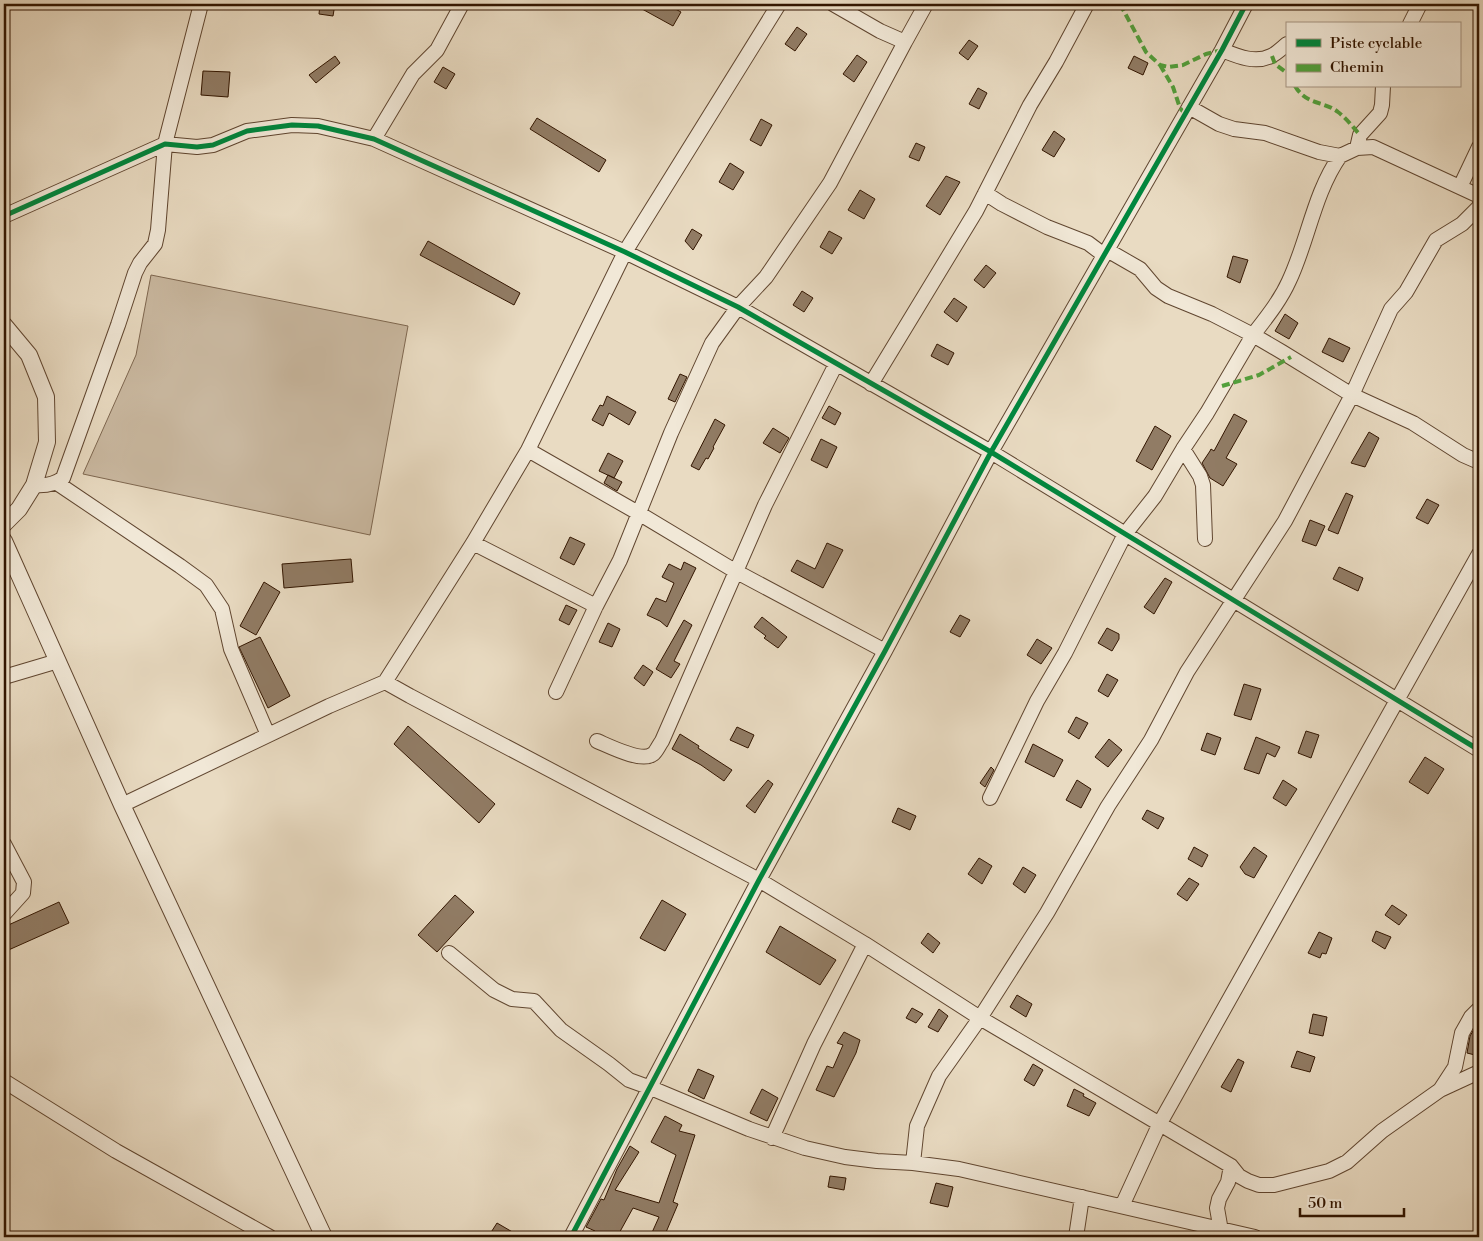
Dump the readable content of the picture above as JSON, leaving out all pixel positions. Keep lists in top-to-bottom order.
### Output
{
  "legend": ["Piste cyclable", "Chemin"],
  "scale_bar": "50 m"
}
